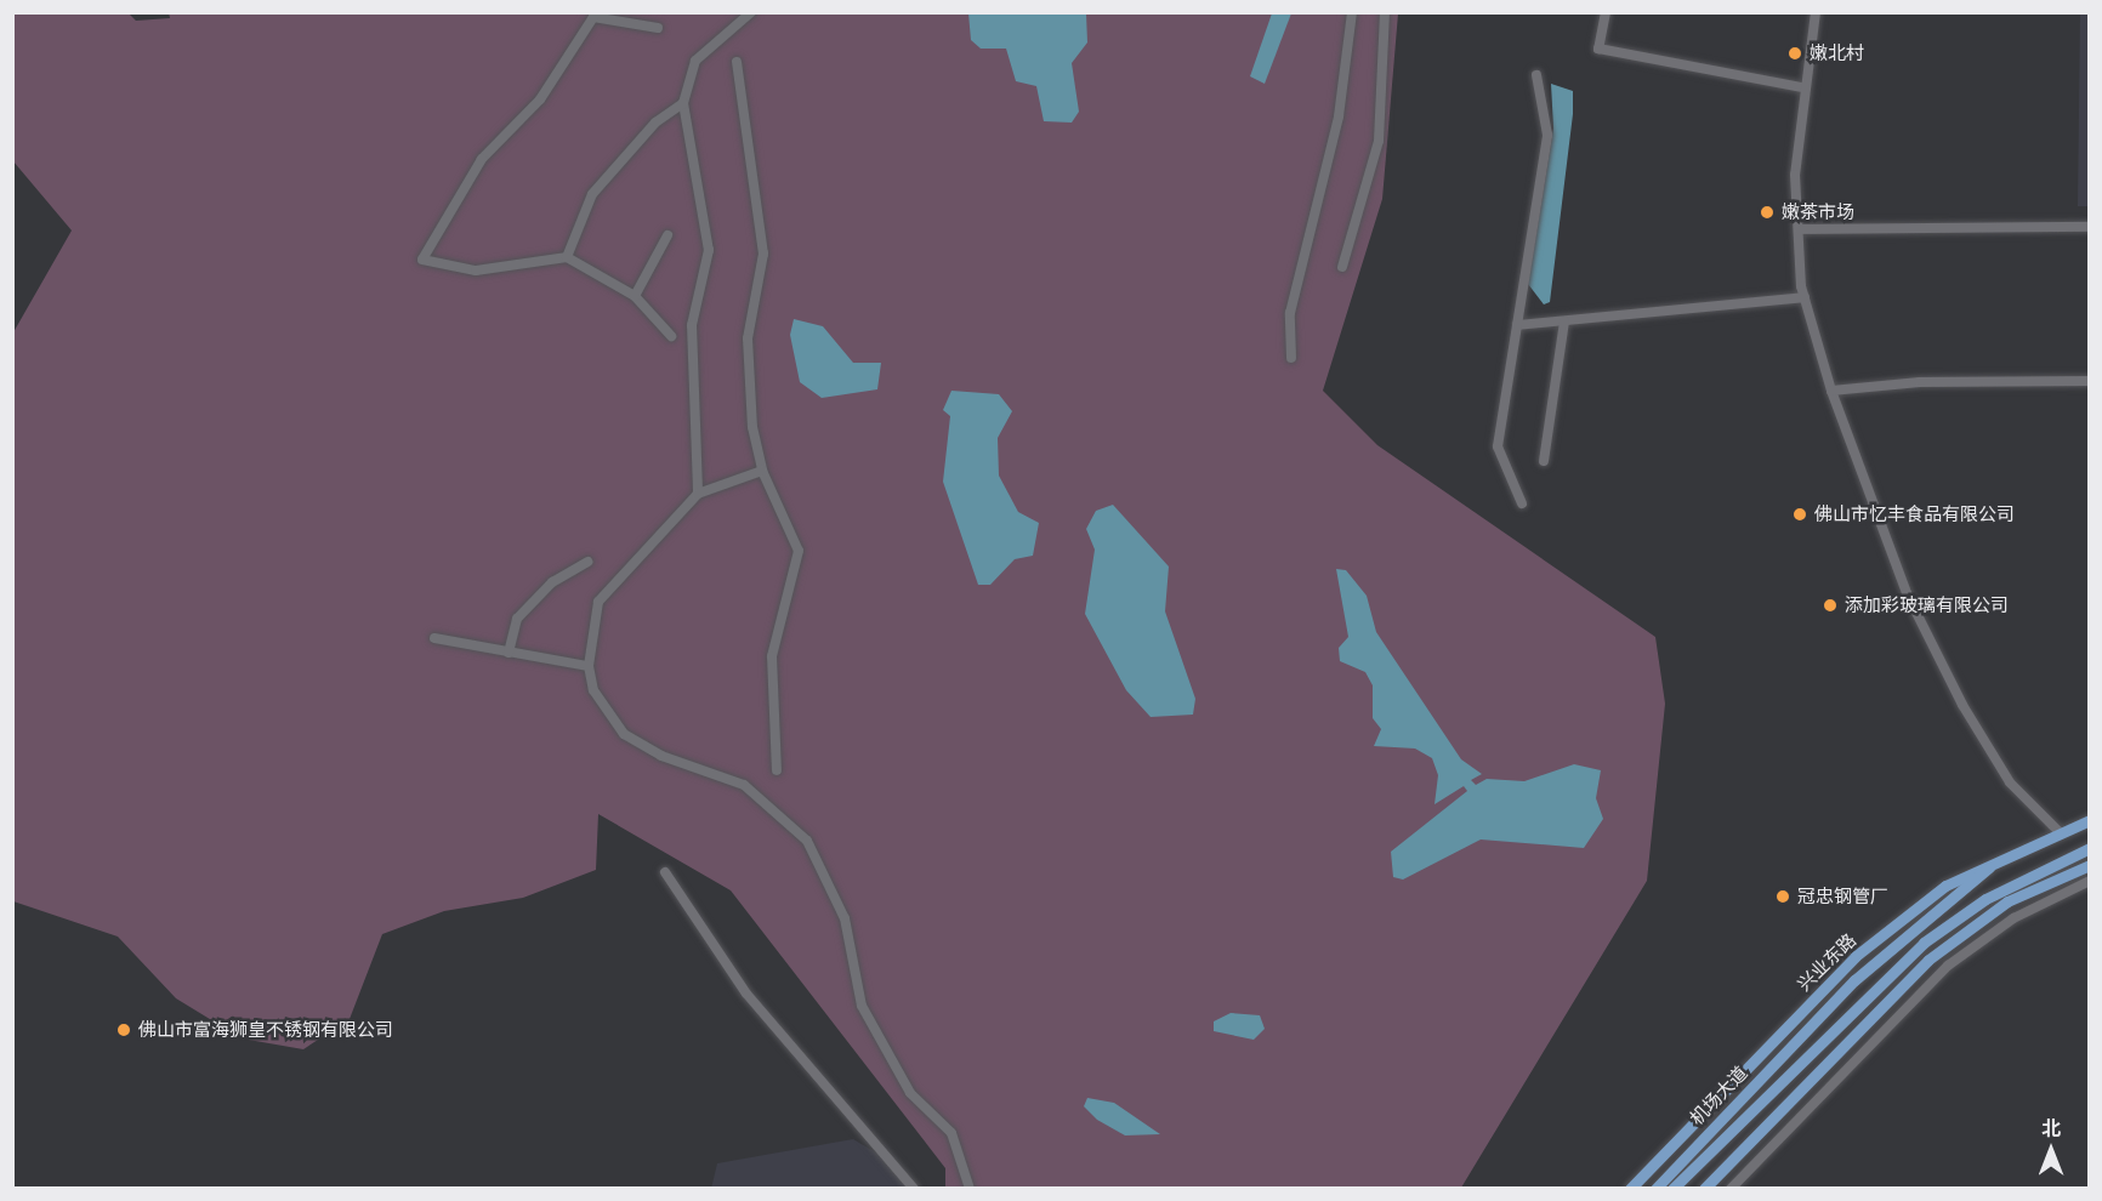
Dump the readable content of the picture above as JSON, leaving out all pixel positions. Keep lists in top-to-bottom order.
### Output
{
  "streets": {
    "main road": ["兴业东路", "机场大道"]
  },
  "crossings": [
    ["兴业东路", "机场大道"]
  ],
  "places": [
    "嫩北村",
    "嫩茶市场",
    "佛山市忆丰食品有限公司",
    "添加彩玻璃有限公司",
    "冠忠钢管厂",
    "佛山市富海狮皇不锈钢有限公司"
  ],
  "north": "top"
}
